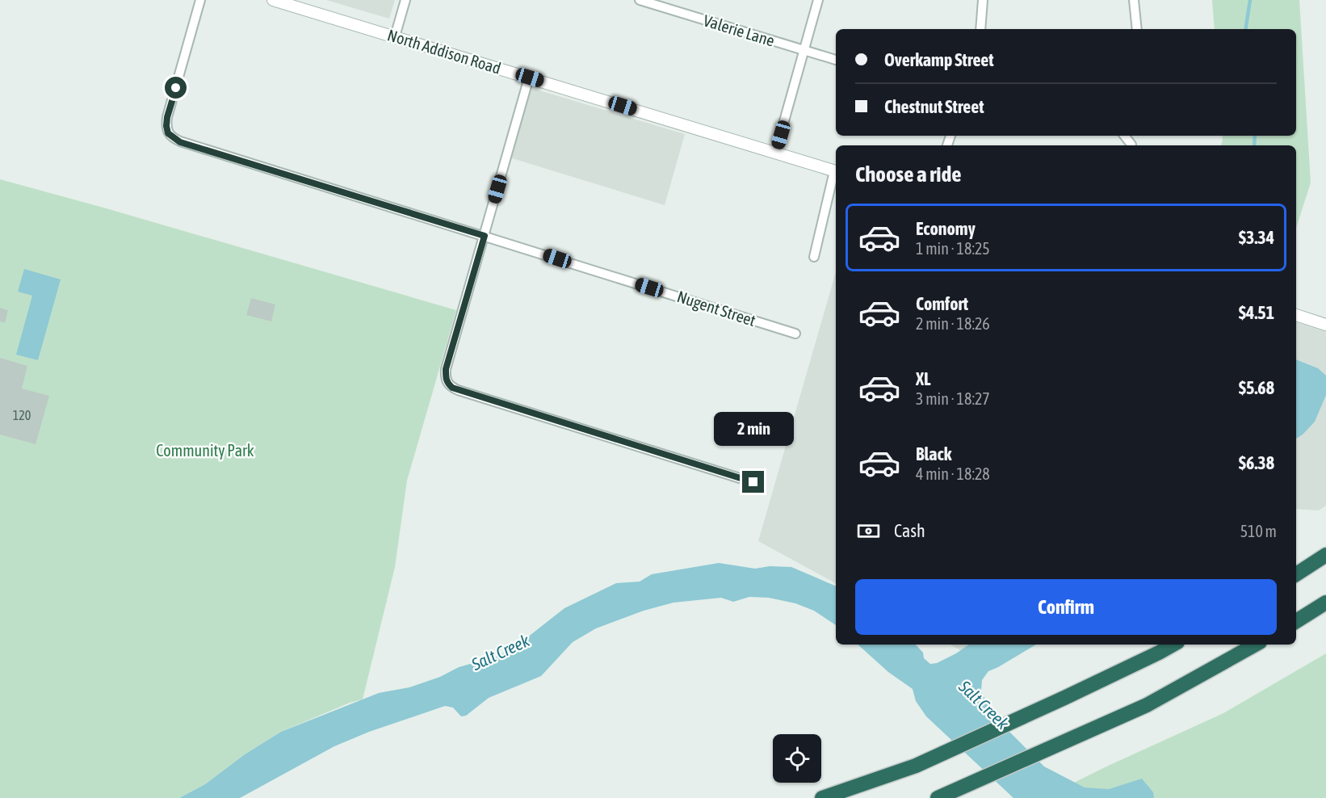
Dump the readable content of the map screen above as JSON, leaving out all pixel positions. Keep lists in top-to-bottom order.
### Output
{
  "streets": {
    "street": ["Valerie Lane", "North Addison Road", "Nugent Street"]
  },
  "water": ["Salt Creek"],
  "parks": ["Community Park"],
  "house_numbers": ["120"],
  "page": {
    "banner": ["Overkamp Street", "Chestnut Street"],
    "heading": "Choose a ride",
    "list": [
      {
        "name": "Economy",
        "note": "1 min · 18:25",
        "value": "$3.34"
      },
      {
        "name": "Comfort",
        "note": "2 min · 18:26",
        "value": "$4.51"
      },
      {
        "name": "XL",
        "note": "3 min · 18:27",
        "value": "$5.68"
      },
      {
        "name": "Black",
        "note": "4 min · 18:28",
        "value": "$6.38"
      }
    ],
    "bubble": "2 min",
    "pay": ["Cash", "510 m"],
    "buttons": "Confirm"
  }
}
